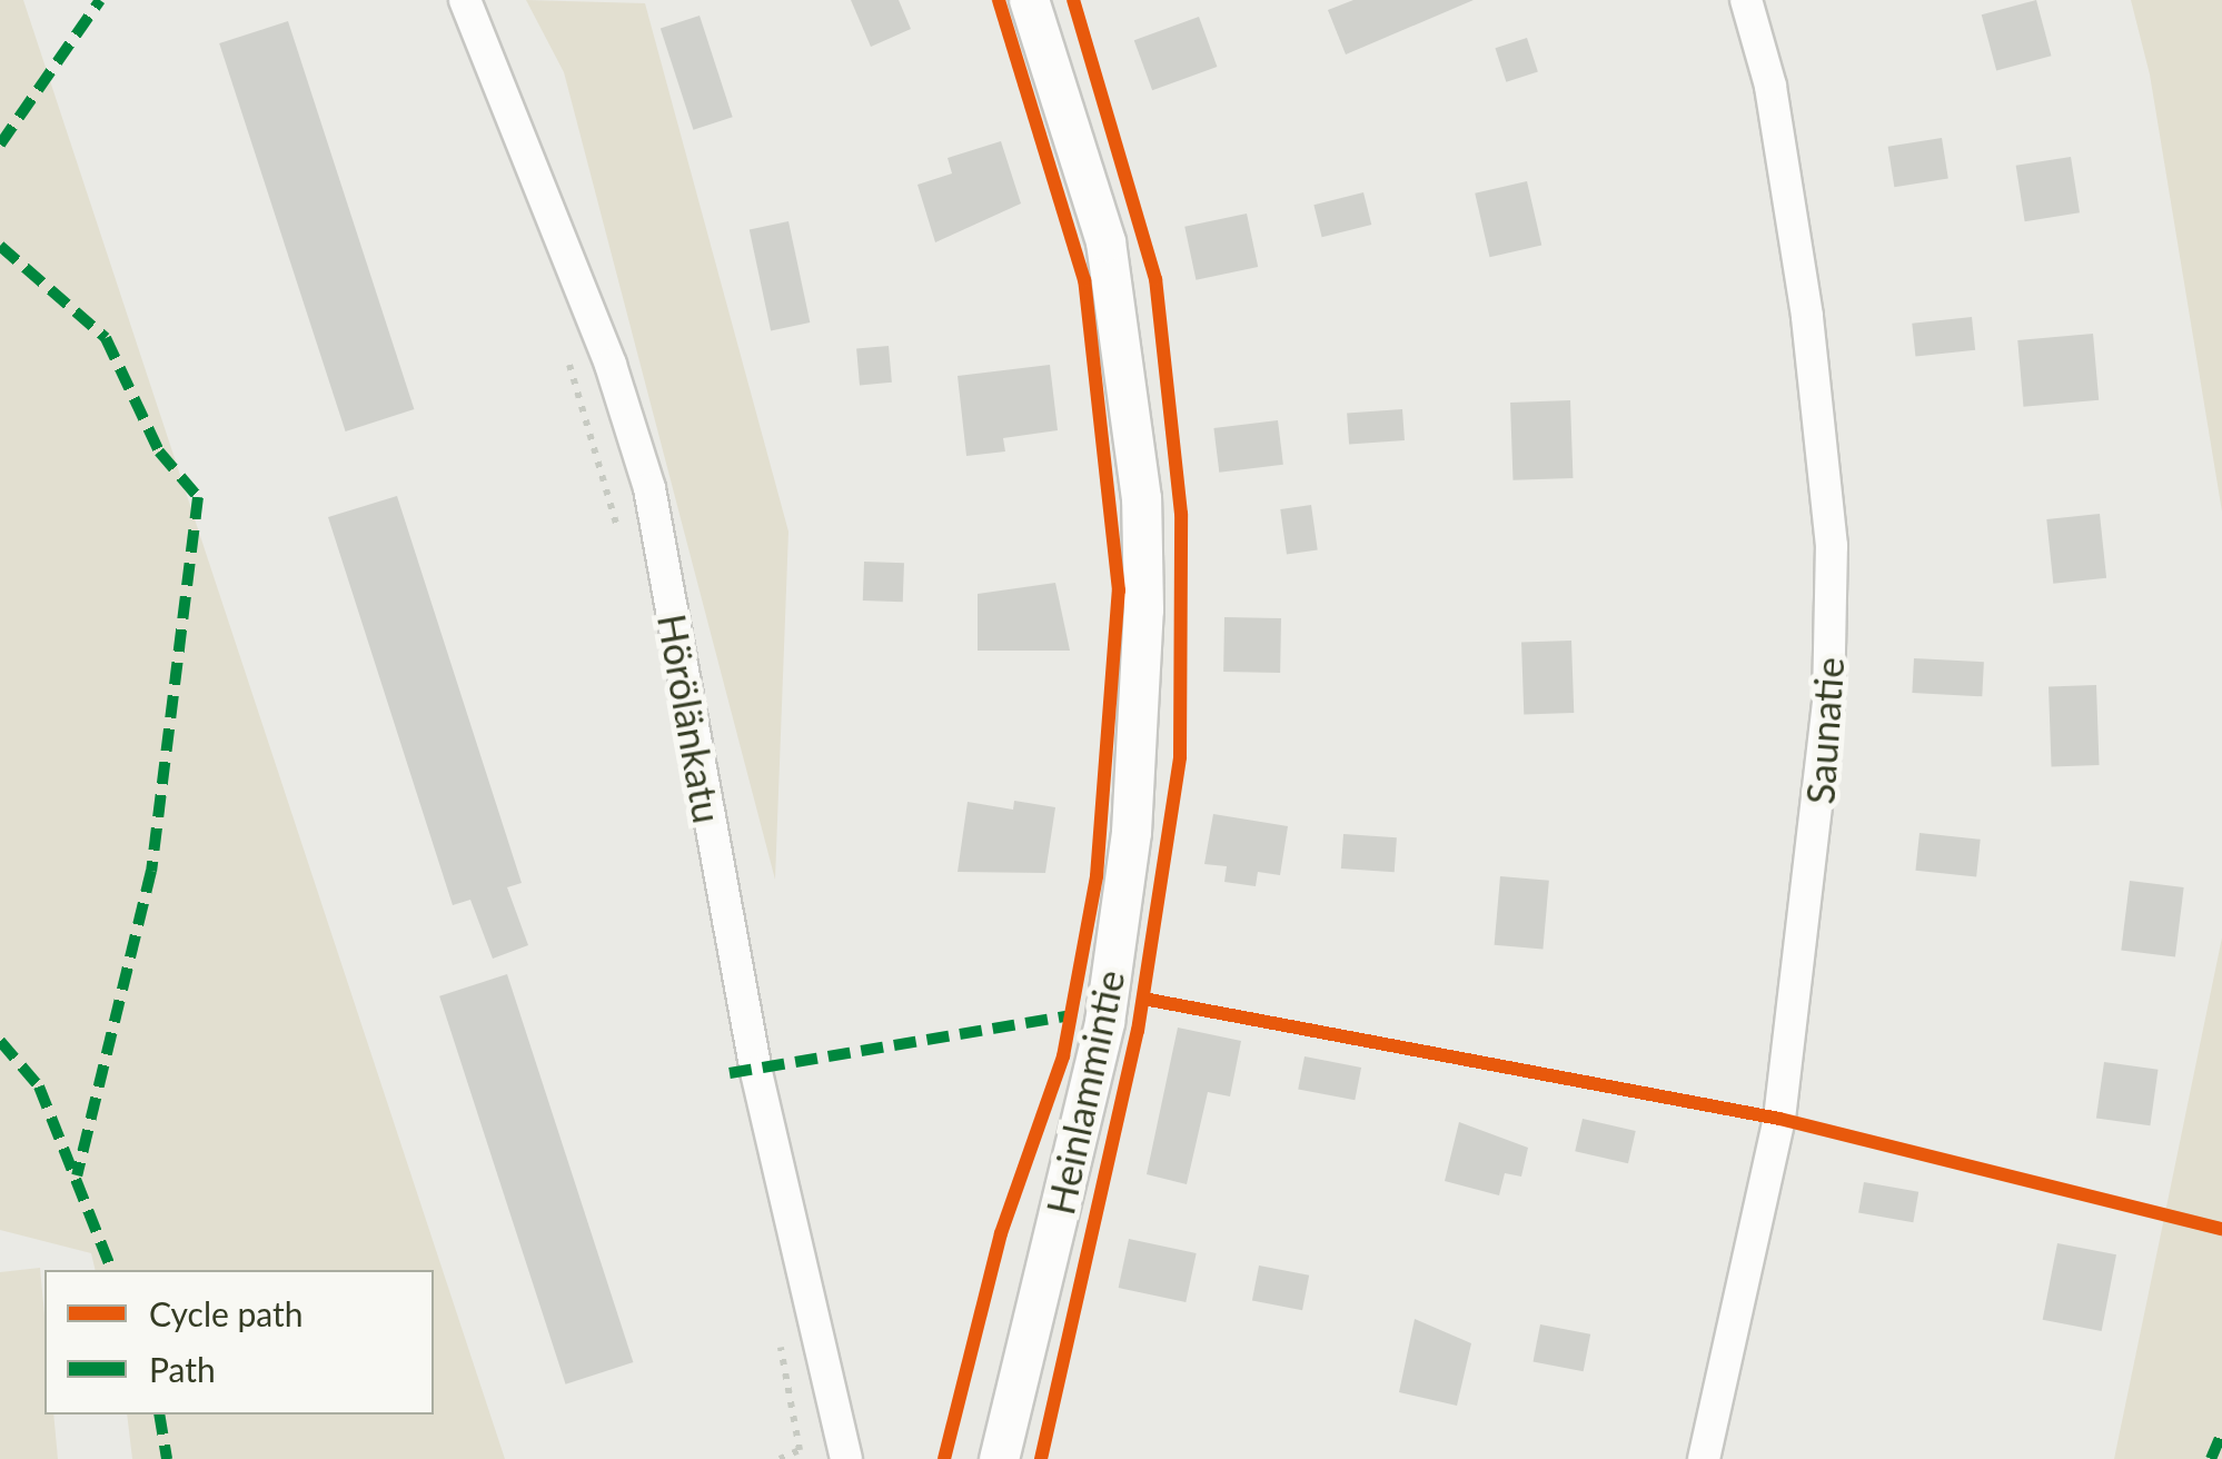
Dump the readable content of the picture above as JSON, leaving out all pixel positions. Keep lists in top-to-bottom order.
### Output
{
  "streets": {
    "street": ["Hörölänkatu", "Saunatie", "Heinlammintie"]
  },
  "legend": ["Cycle path", "Path"]
}
